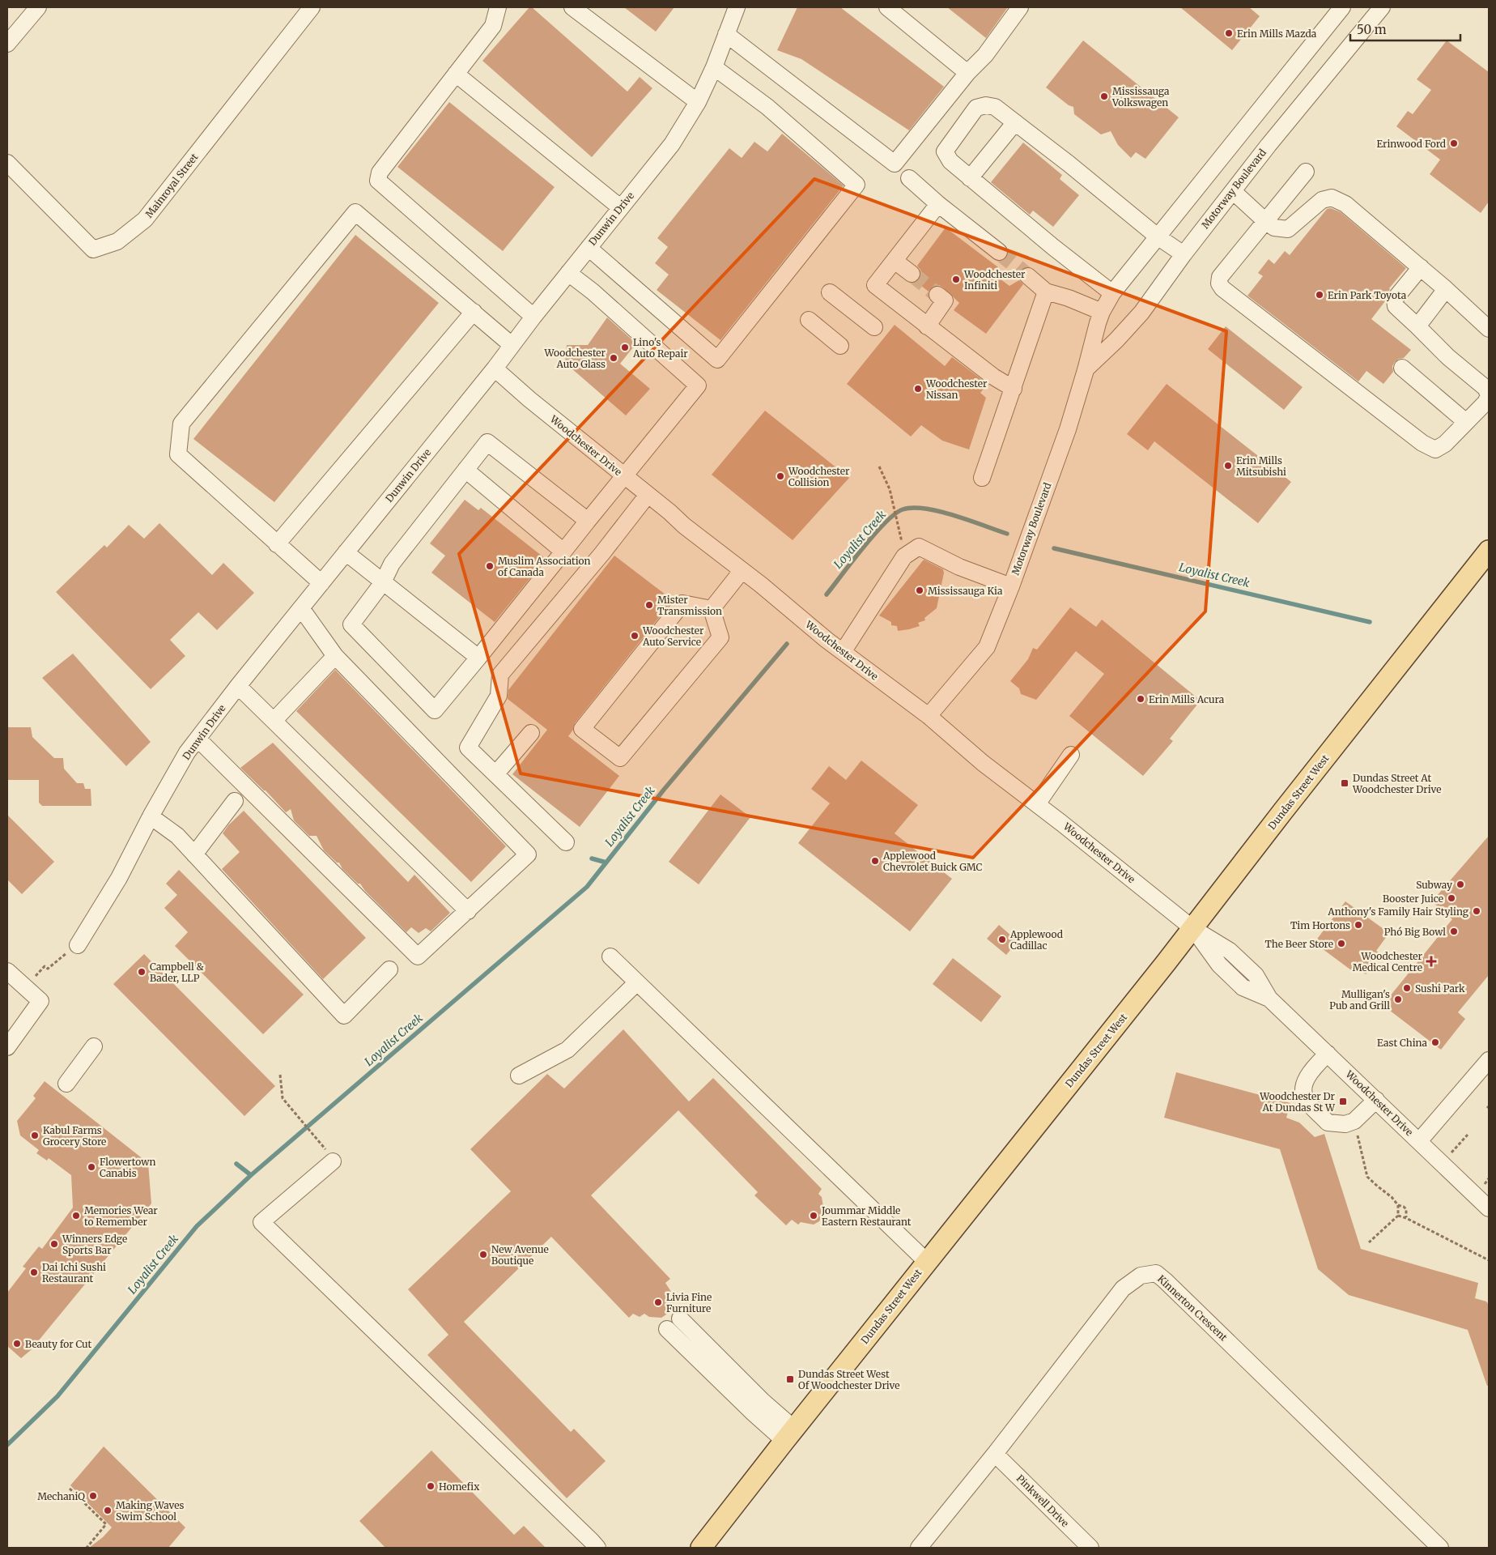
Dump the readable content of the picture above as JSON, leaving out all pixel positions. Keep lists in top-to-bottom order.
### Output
{
  "streets": {
    "main road": ["Dundas Street West"],
    "street": [
      "Mainroyal Street",
      "Motorway Boulevard",
      "Dunwin Drive",
      "Woodchester Drive",
      "Kinnerton Crescent",
      "Pinkwell Drive"
    ]
  },
  "crossings": [
    ["Motorway Boulevard", "Woodchester Drive"],
    ["Dunwin Drive", "Woodchester Drive"],
    ["Woodchester Drive", "Dundas Street West"],
    ["Kinnerton Crescent", "Pinkwell Drive"]
  ],
  "water": ["Loyalist Creek"],
  "places": {
    "other": [
      "Erin Mills Mazda",
      "Mississauga Volkswagen",
      "Erinwood Ford",
      "Woodchester Infiniti",
      "Erin Park Toyota",
      "Lino's Auto Repair",
      "Woodchester Auto Glass",
      "Woodchester Nissan",
      "Erin Mills Mitsubishi",
      "Woodchester Collision",
      "Muslim Association of Canada",
      "Mississauga Kia",
      "Mister Transmission",
      "Woodchester Auto Service",
      "Erin Mills Acura",
      "Applewood Chevrolet Buick GMC",
      "Subway",
      "Booster Juice",
      "Anthony's Family Hair Styling",
      "Tim Hortons",
      "Phó Big Bowl",
      "Applewood Cadillac",
      "The Beer Store",
      "Campbell & Bader, LLP",
      "Sushi Park",
      "Mulligan's Pub and Grill",
      "East China",
      "Kabul Farms Grocery Store",
      "Flowertown Canabis",
      "Memories Wear to Remember",
      "Joummar Middle Eastern Restaurant",
      "Winners Edge Sports Bar",
      "New Avenue Boutique",
      "Dai Ichi Sushi Restaurant",
      "Livia Fine Furniture",
      "Beauty for Cut",
      "Homefix",
      "MechaniQ",
      "Making Waves Swim School"
    ],
    "transit": ["Dundas Street At Woodchester Drive", "Woodchester Dr At Dundas St W", "Dundas Street West Of Woodchester Drive"],
    "health": ["Woodchester Medical Centre"]
  },
  "scale_bar": "50 m"
}
